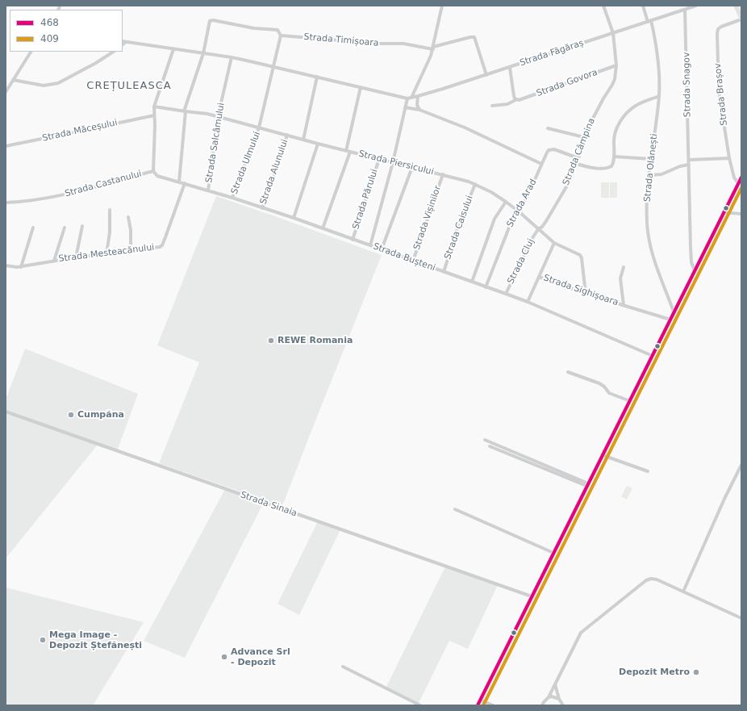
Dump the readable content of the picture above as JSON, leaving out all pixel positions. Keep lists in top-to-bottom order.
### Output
{
  "streets": {
    "street": [
      "Strada Timișoara",
      "Strada Făgăraș",
      "Strada Govora",
      "Strada Snagov",
      "Strada Brașov",
      "Strada Măceșului",
      "Strada Salcâmului",
      "Strada Câmpina",
      "Strada Ulmului",
      "Strada Piersicului",
      "Strada Olănești",
      "Strada Alunului",
      "Strada Castanului",
      "Strada Părului",
      "Strada Arad",
      "Strada Vișinilor",
      "Strada Caisului",
      "Strada Mesteacănului",
      "Strada Bușteni",
      "Strada Cluj",
      "Strada Sighișoara",
      "Strada Sinaia"
    ]
  },
  "crossings": [
    ["Strada Timișoara", "Strada Făgăraș"],
    ["Strada Făgăraș", "Strada Snagov"],
    ["Strada Făgăraș", "Strada Câmpina"],
    ["Strada Făgăraș", "Strada Olănești"],
    ["Strada Govora", "Strada Câmpina"],
    ["Strada Măceșului", "Strada Castanului"],
    ["Strada Salcâmului", "Strada Piersicului"],
    ["Strada Salcâmului", "Strada Bușteni"],
    ["Strada Câmpina", "Strada Piersicului"],
    ["Strada Câmpina", "Strada Arad"],
    ["Strada Câmpina", "Strada Cluj"],
    ["Strada Ulmului", "Strada Piersicului"],
    ["Strada Ulmului", "Strada Bușteni"],
    ["Strada Piersicului", "Strada Alunului"],
    ["Strada Piersicului", "Strada Castanului"],
    ["Strada Piersicului", "Strada Părului"],
    ["Strada Piersicului", "Strada Arad"],
    ["Strada Piersicului", "Strada Vișinilor"],
    ["Strada Piersicului", "Strada Caisului"],
    ["Strada Piersicului", "Strada Cluj"],
    ["Strada Piersicului", "Strada Sighișoara"],
    ["Strada Alunului", "Strada Bușteni"],
    ["Strada Castanului", "Strada Bușteni"],
    ["Strada Părului", "Strada Bușteni"],
    ["Strada Arad", "Strada Bușteni"],
    ["Strada Vișinilor", "Strada Bușteni"],
    ["Strada Caisului", "Strada Bușteni"],
    ["Strada Mesteacănului", "Strada Bușteni"],
    ["Strada Bușteni", "Strada Cluj"],
    ["Strada Bușteni", "Strada Sighișoara"]
  ],
  "districts": ["CREȚULEASCA"],
  "places": [
    "REWE Romania",
    "Cumpăna",
    "Mega Image - Depozit Ștefănești",
    "Advance Srl - Depozit",
    "Depozit Metro"
  ],
  "lines": ["transit line 468", "transit line 409"],
  "legend": ["468", "409"]
}
